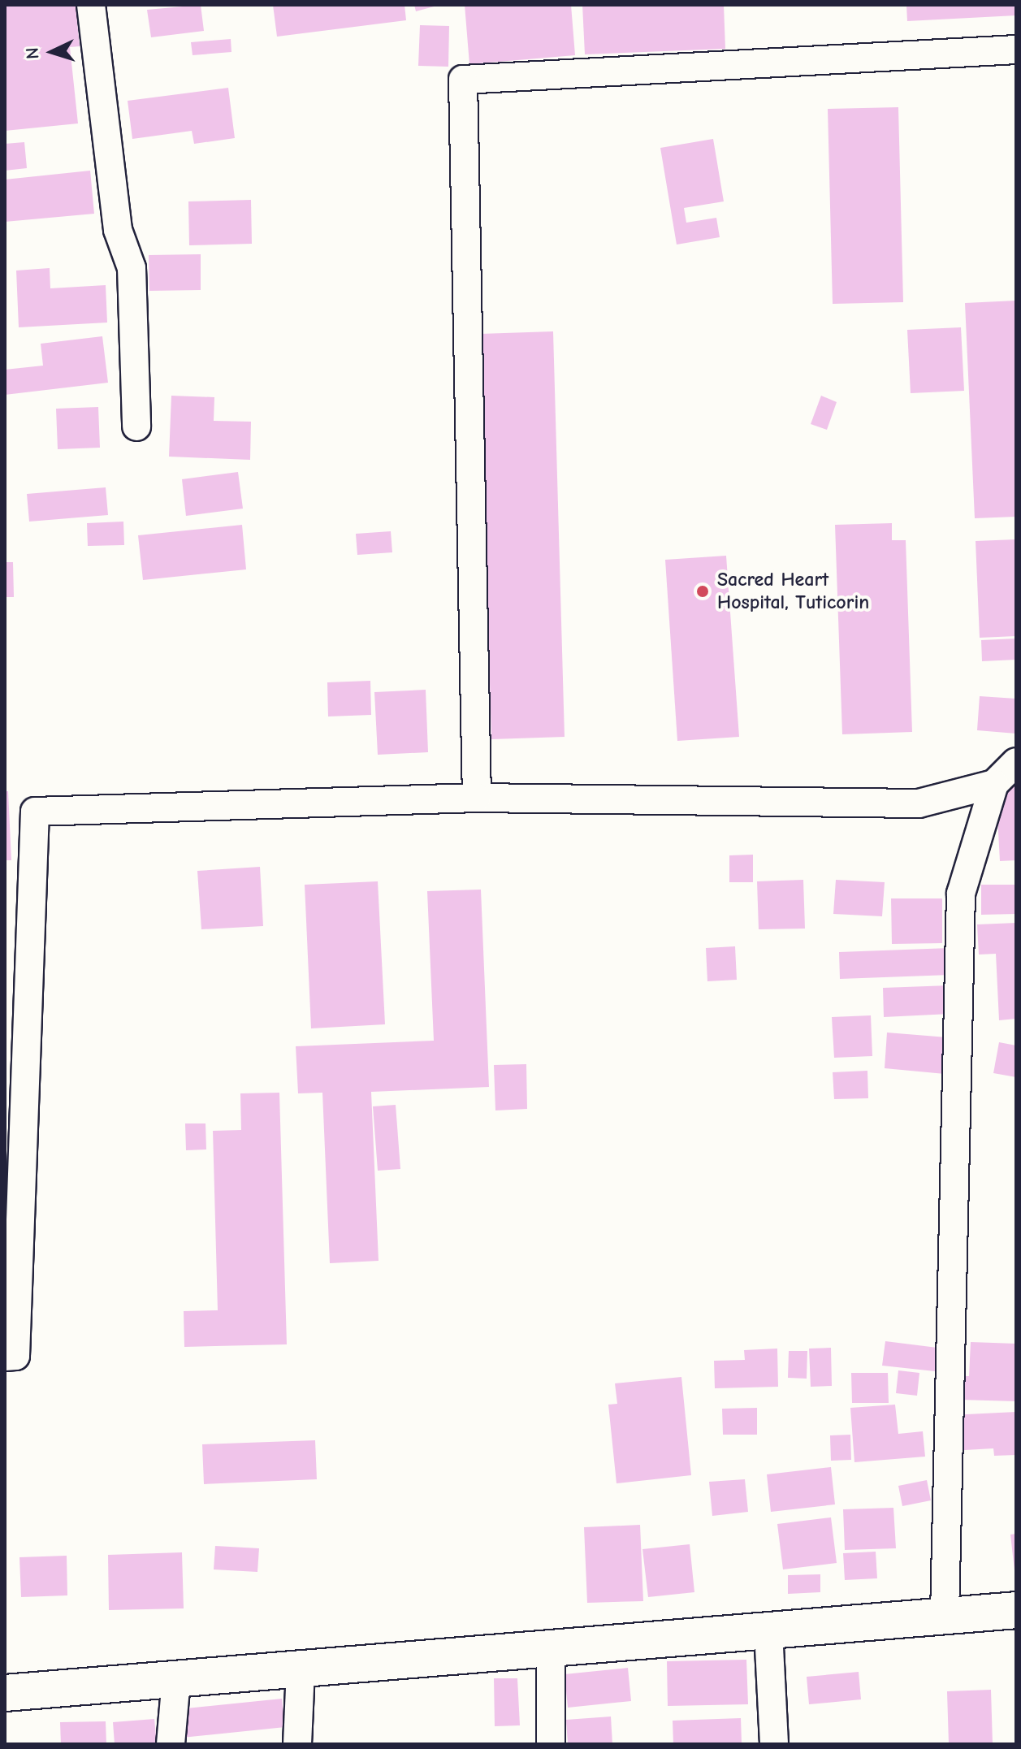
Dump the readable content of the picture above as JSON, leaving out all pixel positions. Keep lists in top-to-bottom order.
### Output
{
  "places": ["Sacred Heart Hospital, Tuticorin"],
  "north": "left"
}
